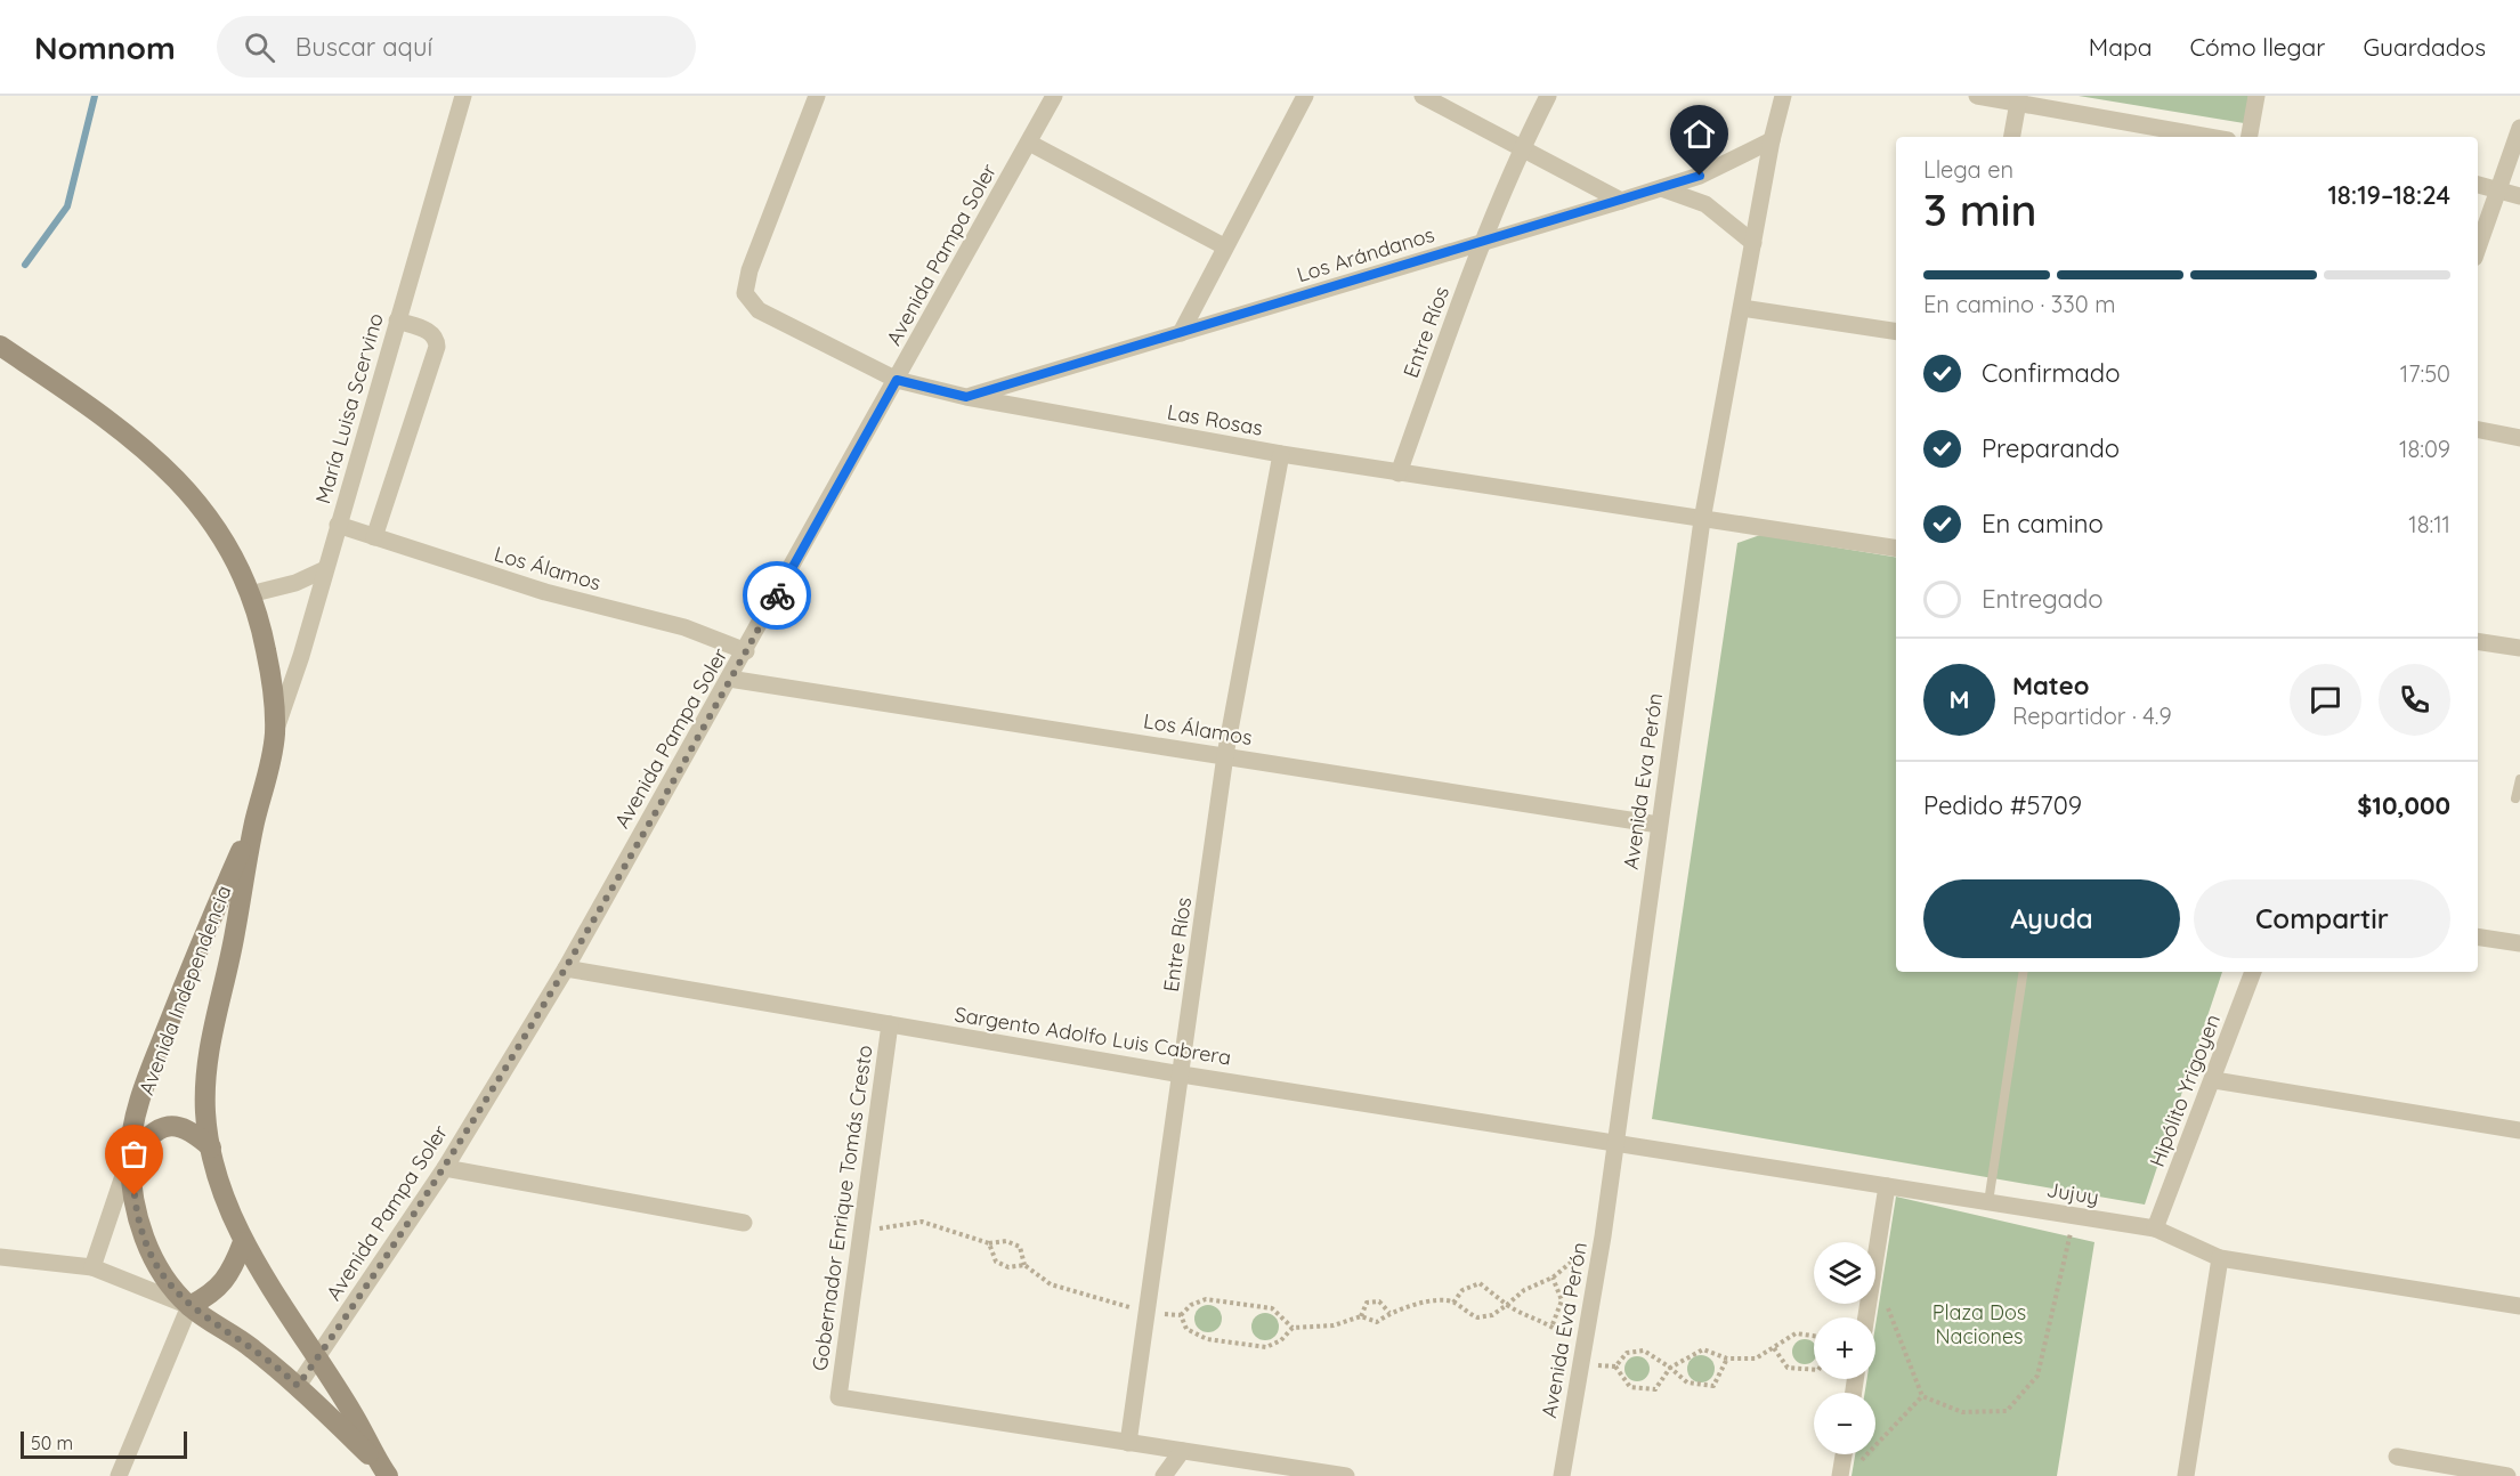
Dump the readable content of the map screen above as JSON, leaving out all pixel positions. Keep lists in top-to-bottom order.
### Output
{
  "streets": {
    "main road": ["Avenida Independencia"],
    "street": [
      "Avenida Pampa Soler",
      "Los Arándanos",
      "Entre Ríos",
      "María Luisa Scervino",
      "Las Rosas",
      "Los Álamos",
      "Avenida Eva Perón",
      "Sargento Adolfo Luis Cabrera",
      "Hipólito Yrigoyen",
      "Jujuy",
      "Gobernador Enrique Tomás Cresto"
    ]
  },
  "crossings": [
    ["Avenida Pampa Soler", "Las Rosas"],
    ["Avenida Pampa Soler", "Los Álamos"],
    ["Avenida Pampa Soler", "Avenida Independencia"],
    ["Avenida Pampa Soler", "Sargento Adolfo Luis Cabrera"],
    ["Los Arándanos", "Entre Ríos"],
    ["Los Arándanos", "Las Rosas"],
    ["Los Arándanos", "Avenida Eva Perón"],
    ["Entre Ríos", "Las Rosas"],
    ["Entre Ríos", "Los Álamos"],
    ["Entre Ríos", "Sargento Adolfo Luis Cabrera"],
    ["Entre Ríos", "Gobernador Enrique Tomás Cresto"],
    ["María Luisa Scervino", "Los Álamos"],
    ["María Luisa Scervino", "Avenida Independencia"],
    ["Las Rosas", "Avenida Eva Perón"],
    ["Los Álamos", "Avenida Eva Perón"],
    ["Avenida Eva Perón", "Sargento Adolfo Luis Cabrera"],
    ["Avenida Eva Perón", "Jujuy"],
    ["Sargento Adolfo Luis Cabrera", "Jujuy"],
    ["Sargento Adolfo Luis Cabrera", "Gobernador Enrique Tomás Cresto"],
    ["Hipólito Yrigoyen", "Jujuy"]
  ],
  "parks": ["Plaza Dos Naciones"],
  "scale_bar": "50 m",
  "page": {
    "header": "Nomnom",
    "search": "Buscar aquí",
    "nav": ["Mapa", "Cómo llegar", "Guardados"],
    "heading": ["3 min", "Llega en", "18:19–18:24"],
    "panel": [
      "Mateo",
      "Repartidor · 4.9",
      "Pedido #5709",
      "$10,000"
    ],
    "bar": "En camino · 330 m",
    "list": [
      ["Confirmado", "17:50"],
      ["Preparando", "18:09"],
      ["En camino", "18:11"],
      "Entregado"
    ],
    "round": "M",
    "buttons": ["Ayuda", "Compartir"],
    "map_buttons": ["+", "−"],
    "scale": "50 m"
  }
}
